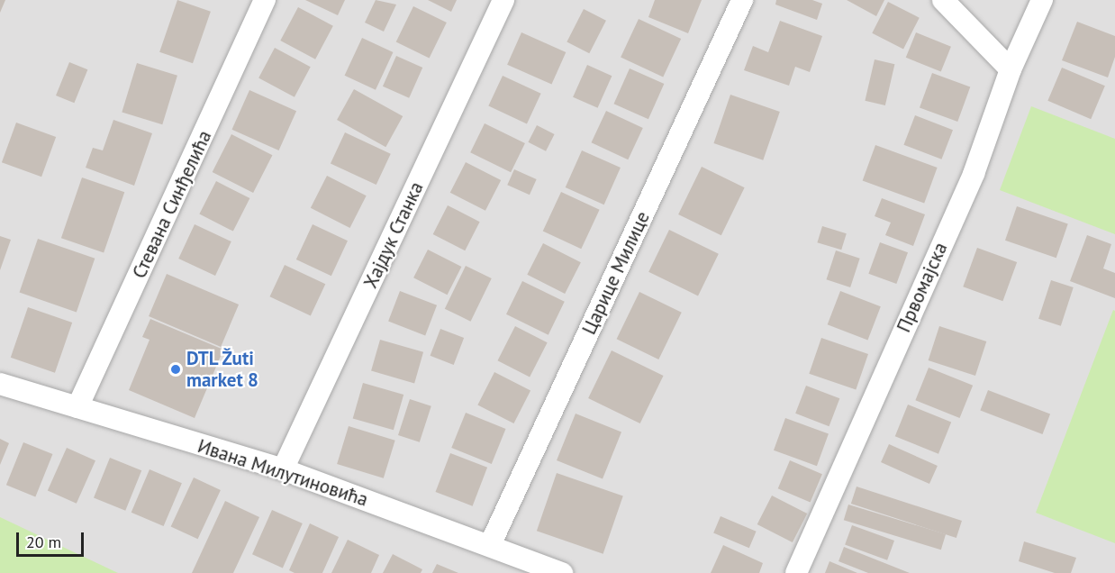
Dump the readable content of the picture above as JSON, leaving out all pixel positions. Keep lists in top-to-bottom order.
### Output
{
  "streets": {
    "street": [
      "Стевана Синђелића",
      "Хајдук Станка",
      "Царице Милице",
      "Првомајска",
      "Ивана Милутиновића"
    ]
  },
  "crossings": [
    ["Стевана Синђелића", "Ивана Милутиновића"],
    ["Хајдук Станка", "Ивана Милутиновића"],
    ["Царице Милице", "Ивана Милутиновића"]
  ],
  "places": ["DTL Žuti market 8"],
  "scale_bar": "20 m"
}
